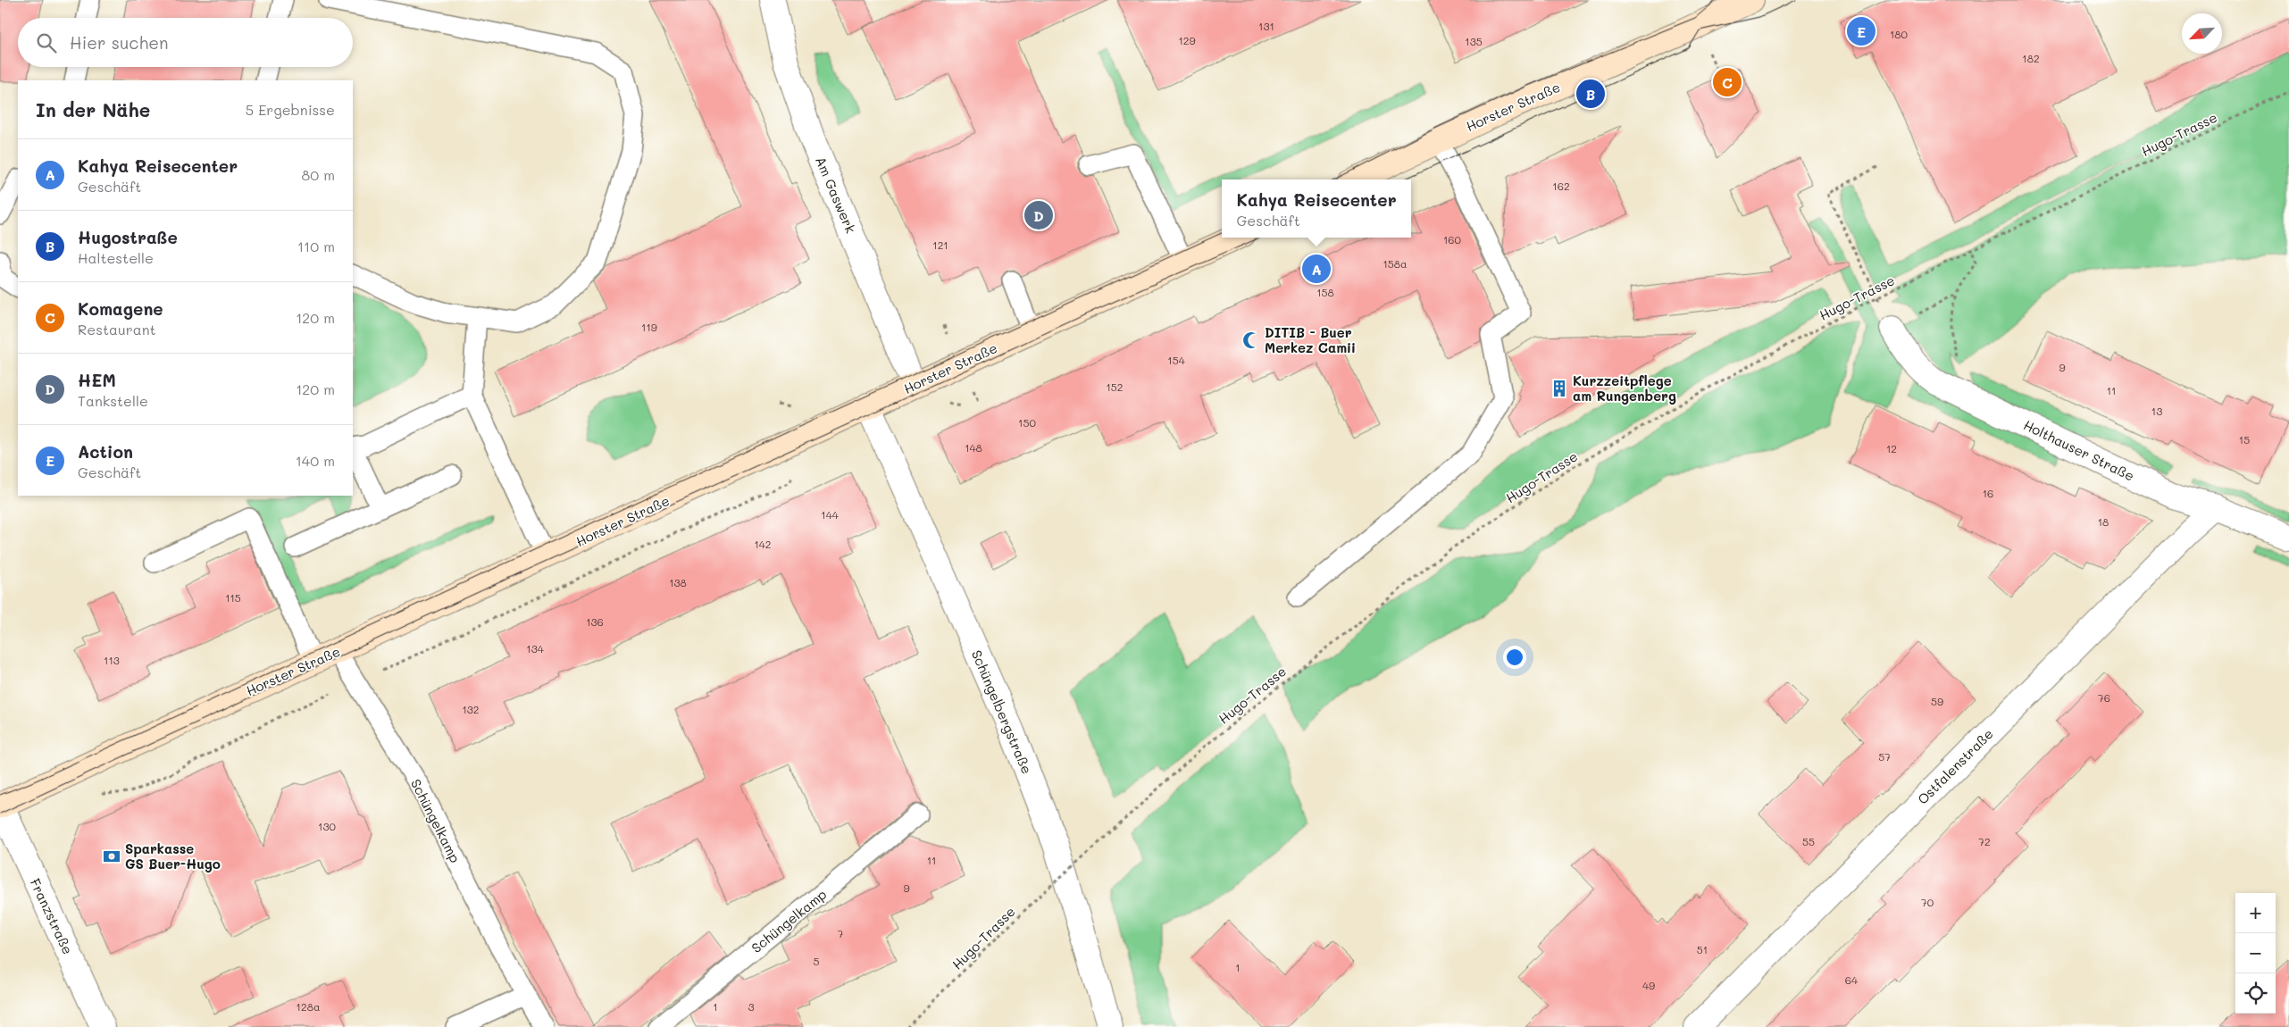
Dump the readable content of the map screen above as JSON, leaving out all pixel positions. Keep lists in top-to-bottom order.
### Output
{
  "streets": {
    "main road": ["Horster Straße"],
    "street": [
      "Am Gaswerk",
      "Holthauser Straße",
      "Schüngelbergstraße",
      "Ostfalenstraße",
      "Franzstraße"
    ],
    "lane": ["Schüngelkamp"],
    "path": ["Hugo-Trasse"]
  },
  "crossings": [
    ["Horster Straße", "Am Gaswerk"],
    ["Horster Straße", "Schüngelbergstraße"],
    ["Horster Straße", "Schüngelkamp"],
    ["Horster Straße", "Franzstraße"],
    ["Holthauser Straße", "Ostfalenstraße"]
  ],
  "places": {
    "mosque": ["DITIB - Buer Merkez Camii"],
    "building": ["Kurzzeitpflege am Rungenberg"],
    "bank": ["Sparkasse GS Buer-Hugo"]
  },
  "house_numbers": [
    "131",
    "180",
    "129",
    "135",
    "182",
    "162",
    "160",
    "121",
    "158a",
    "158",
    "119",
    "154",
    "9",
    "152",
    "11",
    "13",
    "150",
    "15",
    "148",
    "12",
    "16",
    "144",
    "18",
    "142",
    "138",
    "115",
    "136",
    "134",
    "113",
    "76",
    "59",
    "132",
    "57",
    "130",
    "55",
    "72",
    "11",
    "9",
    "70",
    "7",
    "51",
    "5",
    "1",
    "64",
    "49",
    "128a",
    "1",
    "3"
  ],
  "north": "bottom left",
  "page": {
    "pins": [
      "E",
      "C",
      "B",
      "D",
      "A"
    ],
    "search": "Hier suchen",
    "heading": ["In der Nähe", "5 Ergebnisse"],
    "list": [
      {
        "mark": "A",
        "name": "Kahya Reisecenter",
        "note": "Geschäft",
        "value": "80 m"
      },
      {
        "mark": "B",
        "name": "Hugostraße",
        "note": "Haltestelle",
        "value": "110 m"
      },
      {
        "mark": "C",
        "name": "Komagene",
        "note": "Restaurant",
        "value": "120 m"
      },
      {
        "mark": "D",
        "name": "HEM",
        "note": "Tankstelle",
        "value": "120 m"
      },
      {
        "mark": "E",
        "name": "Action",
        "note": "Geschäft",
        "value": "140 m"
      }
    ],
    "popup": ["Kahya Reisecenter", "Geschäft"],
    "map_buttons": ["+", "−"]
  }
}
